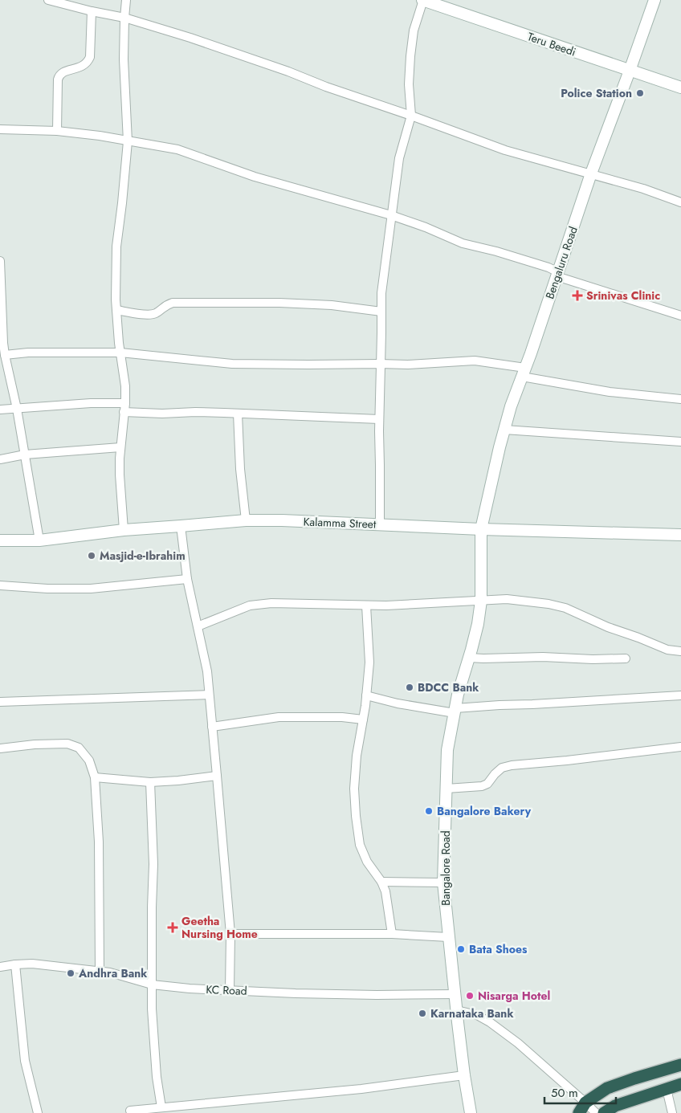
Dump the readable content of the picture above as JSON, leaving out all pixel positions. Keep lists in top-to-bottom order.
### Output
{
  "streets": {
    "street": [
      "Teru Beedi",
      "Bengaluru Road",
      "Kalamma Street",
      "Bangalore Road",
      "KC Road"
    ]
  },
  "crossings": [
    ["Teru Beedi", "Bengaluru Road"],
    ["Bengaluru Road", "Kalamma Street"],
    ["Bengaluru Road", "Bangalore Road"],
    ["Kalamma Street", "Bangalore Road"],
    ["Bangalore Road", "KC Road"]
  ],
  "places": {
    "other": [
      "Police Station",
      "Masjid-e-Ibrahim",
      "BDCC Bank",
      "Bangalore Bakery",
      "Bata Shoes",
      "Andhra Bank",
      "Nisarga Hotel",
      "Karnataka Bank"
    ],
    "health": ["Srinivas Clinic", "Geetha Nursing Home"]
  },
  "scale_bar": "50 m"
}
